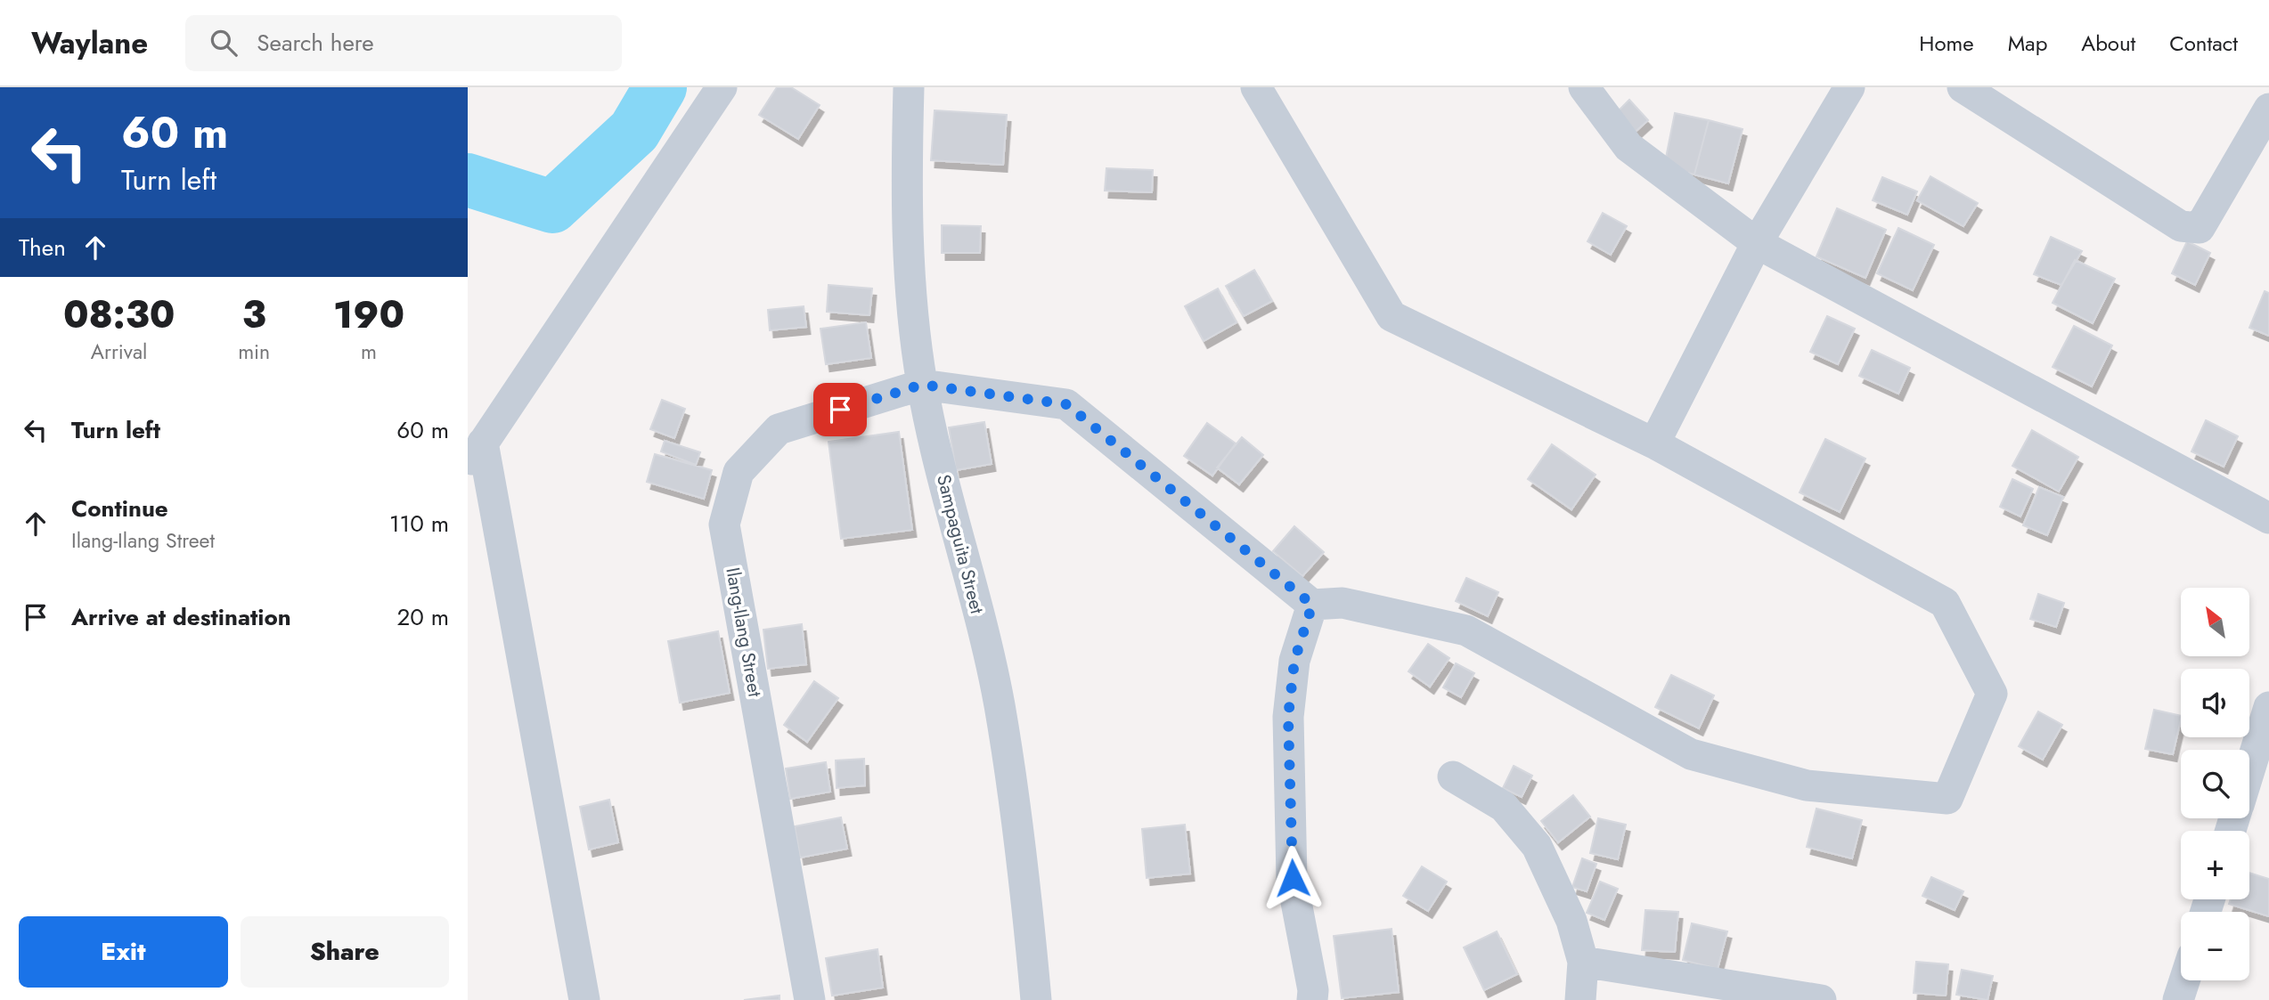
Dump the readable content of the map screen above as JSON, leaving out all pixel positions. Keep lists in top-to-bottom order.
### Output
{
  "streets": {
    "street": ["Sampaguita Street", "Ilang-Ilang Street"]
  },
  "crossings": [
    ["Sampaguita Street", "Ilang-Ilang Street"]
  ],
  "north": "top left",
  "page": {
    "header": "Waylane",
    "search": "Search here",
    "nav": [
      "Home",
      "Map",
      "About",
      "Contact"
    ],
    "turn": ["60 m", "Turn left"],
    "then": "Then",
    "eta": [
      "08:30",
      "Arrival",
      "3",
      "min",
      "190",
      "m"
    ],
    "list": [
      {
        "name": "Turn left",
        "value": "60 m"
      },
      {
        "name": "Continue",
        "note": "Ilang-Ilang Street",
        "value": "110 m"
      },
      {
        "name": "Arrive at destination",
        "value": "20 m"
      }
    ],
    "map_buttons": ["+", "−"],
    "buttons": ["Exit", "Share"]
  }
}
